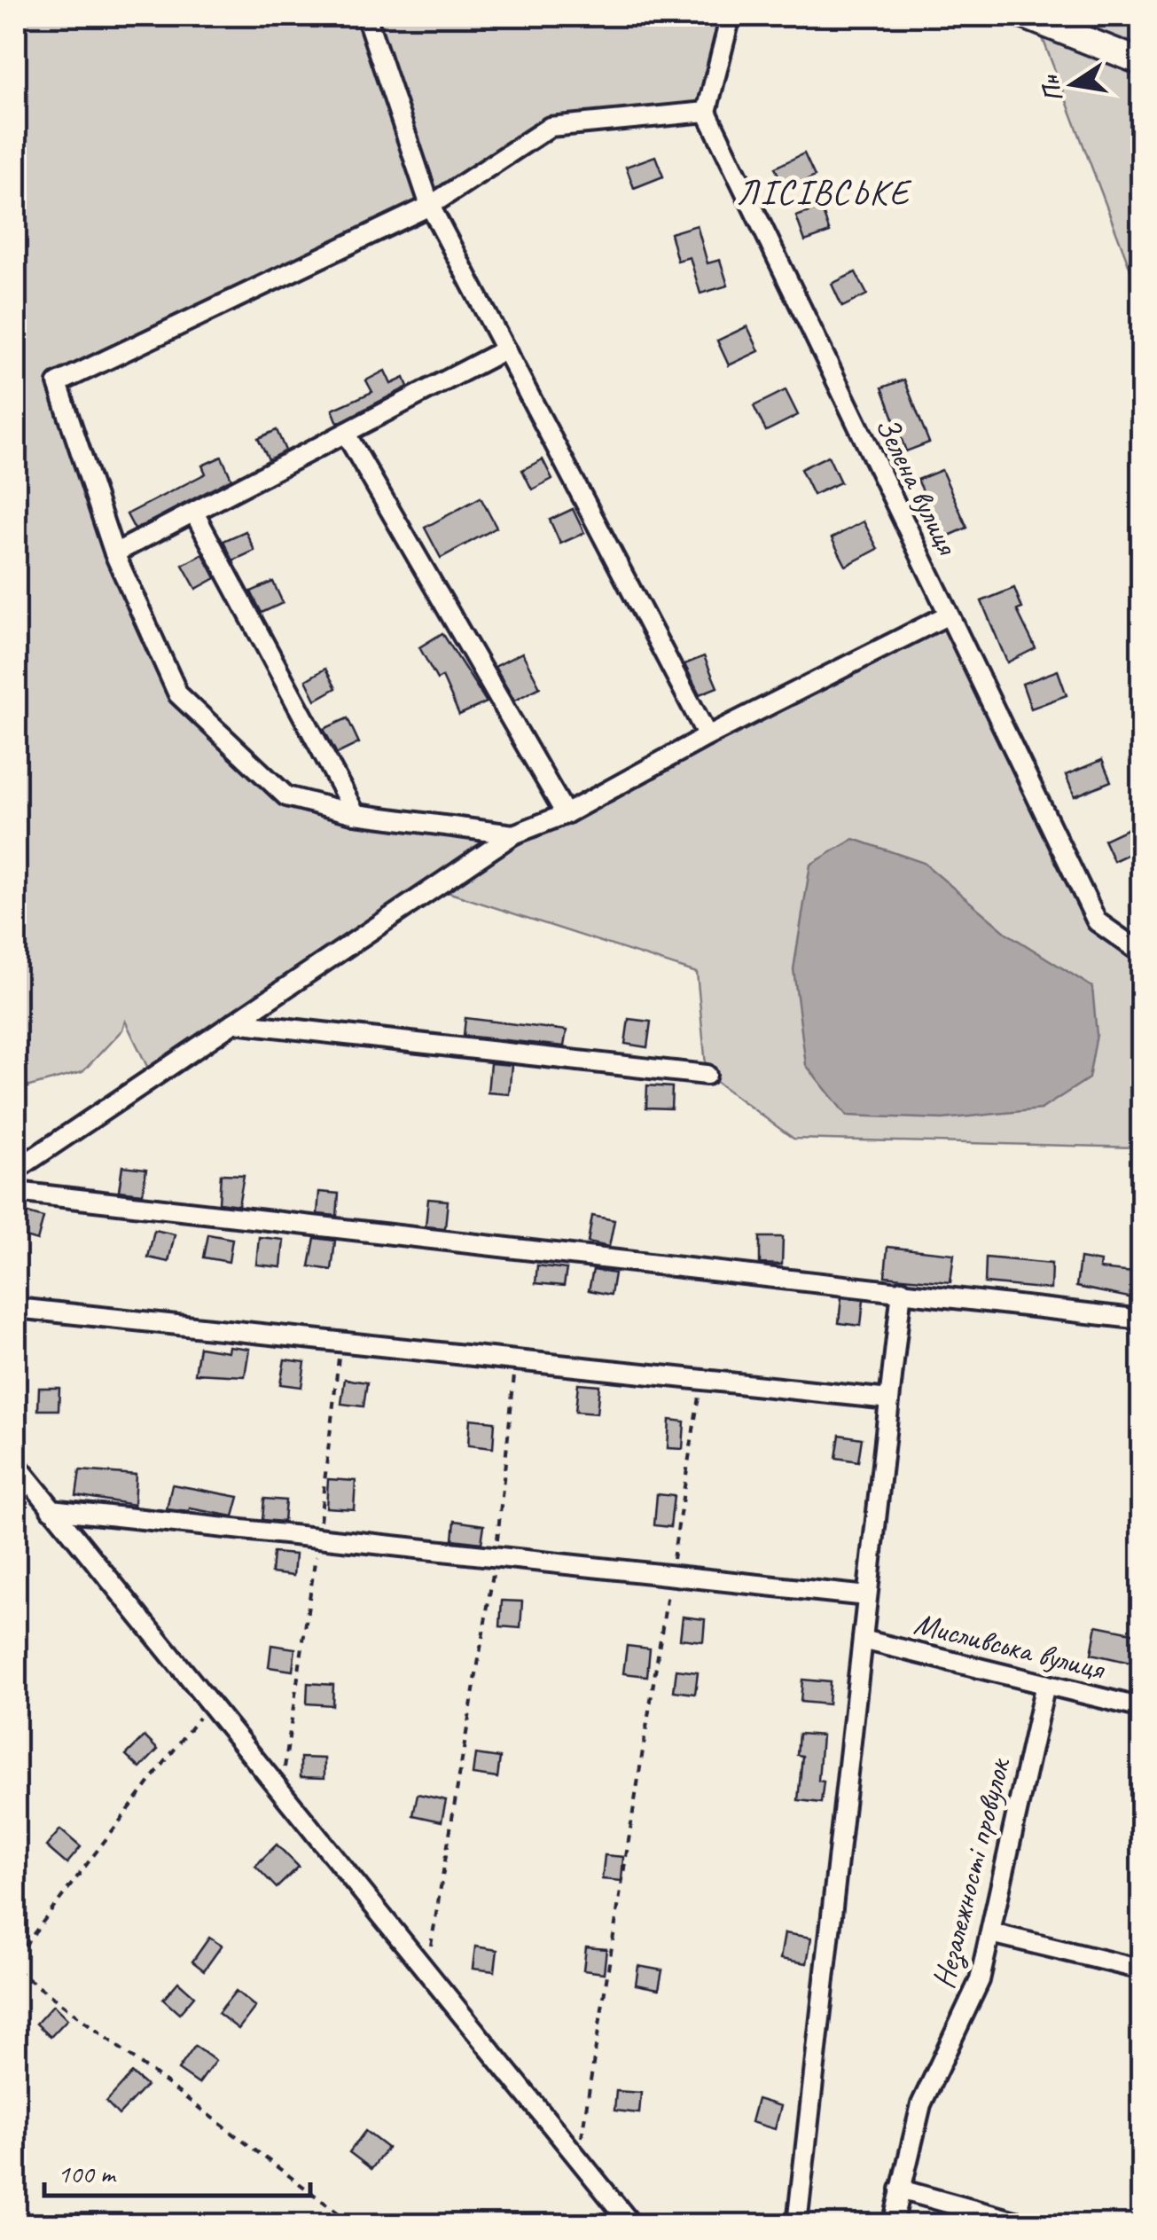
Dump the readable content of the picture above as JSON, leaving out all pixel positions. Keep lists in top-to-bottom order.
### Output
{
  "streets": {
    "street": ["Зелена вулиця", "Мисливська вулиця", "Незалежності провулок"]
  },
  "crossings": [
    ["Мисливська вулиця", "Незалежності провулок"]
  ],
  "districts": ["ЛІСІВСЬКЕ"],
  "scale_bar": "100 m",
  "north": "left"
}
